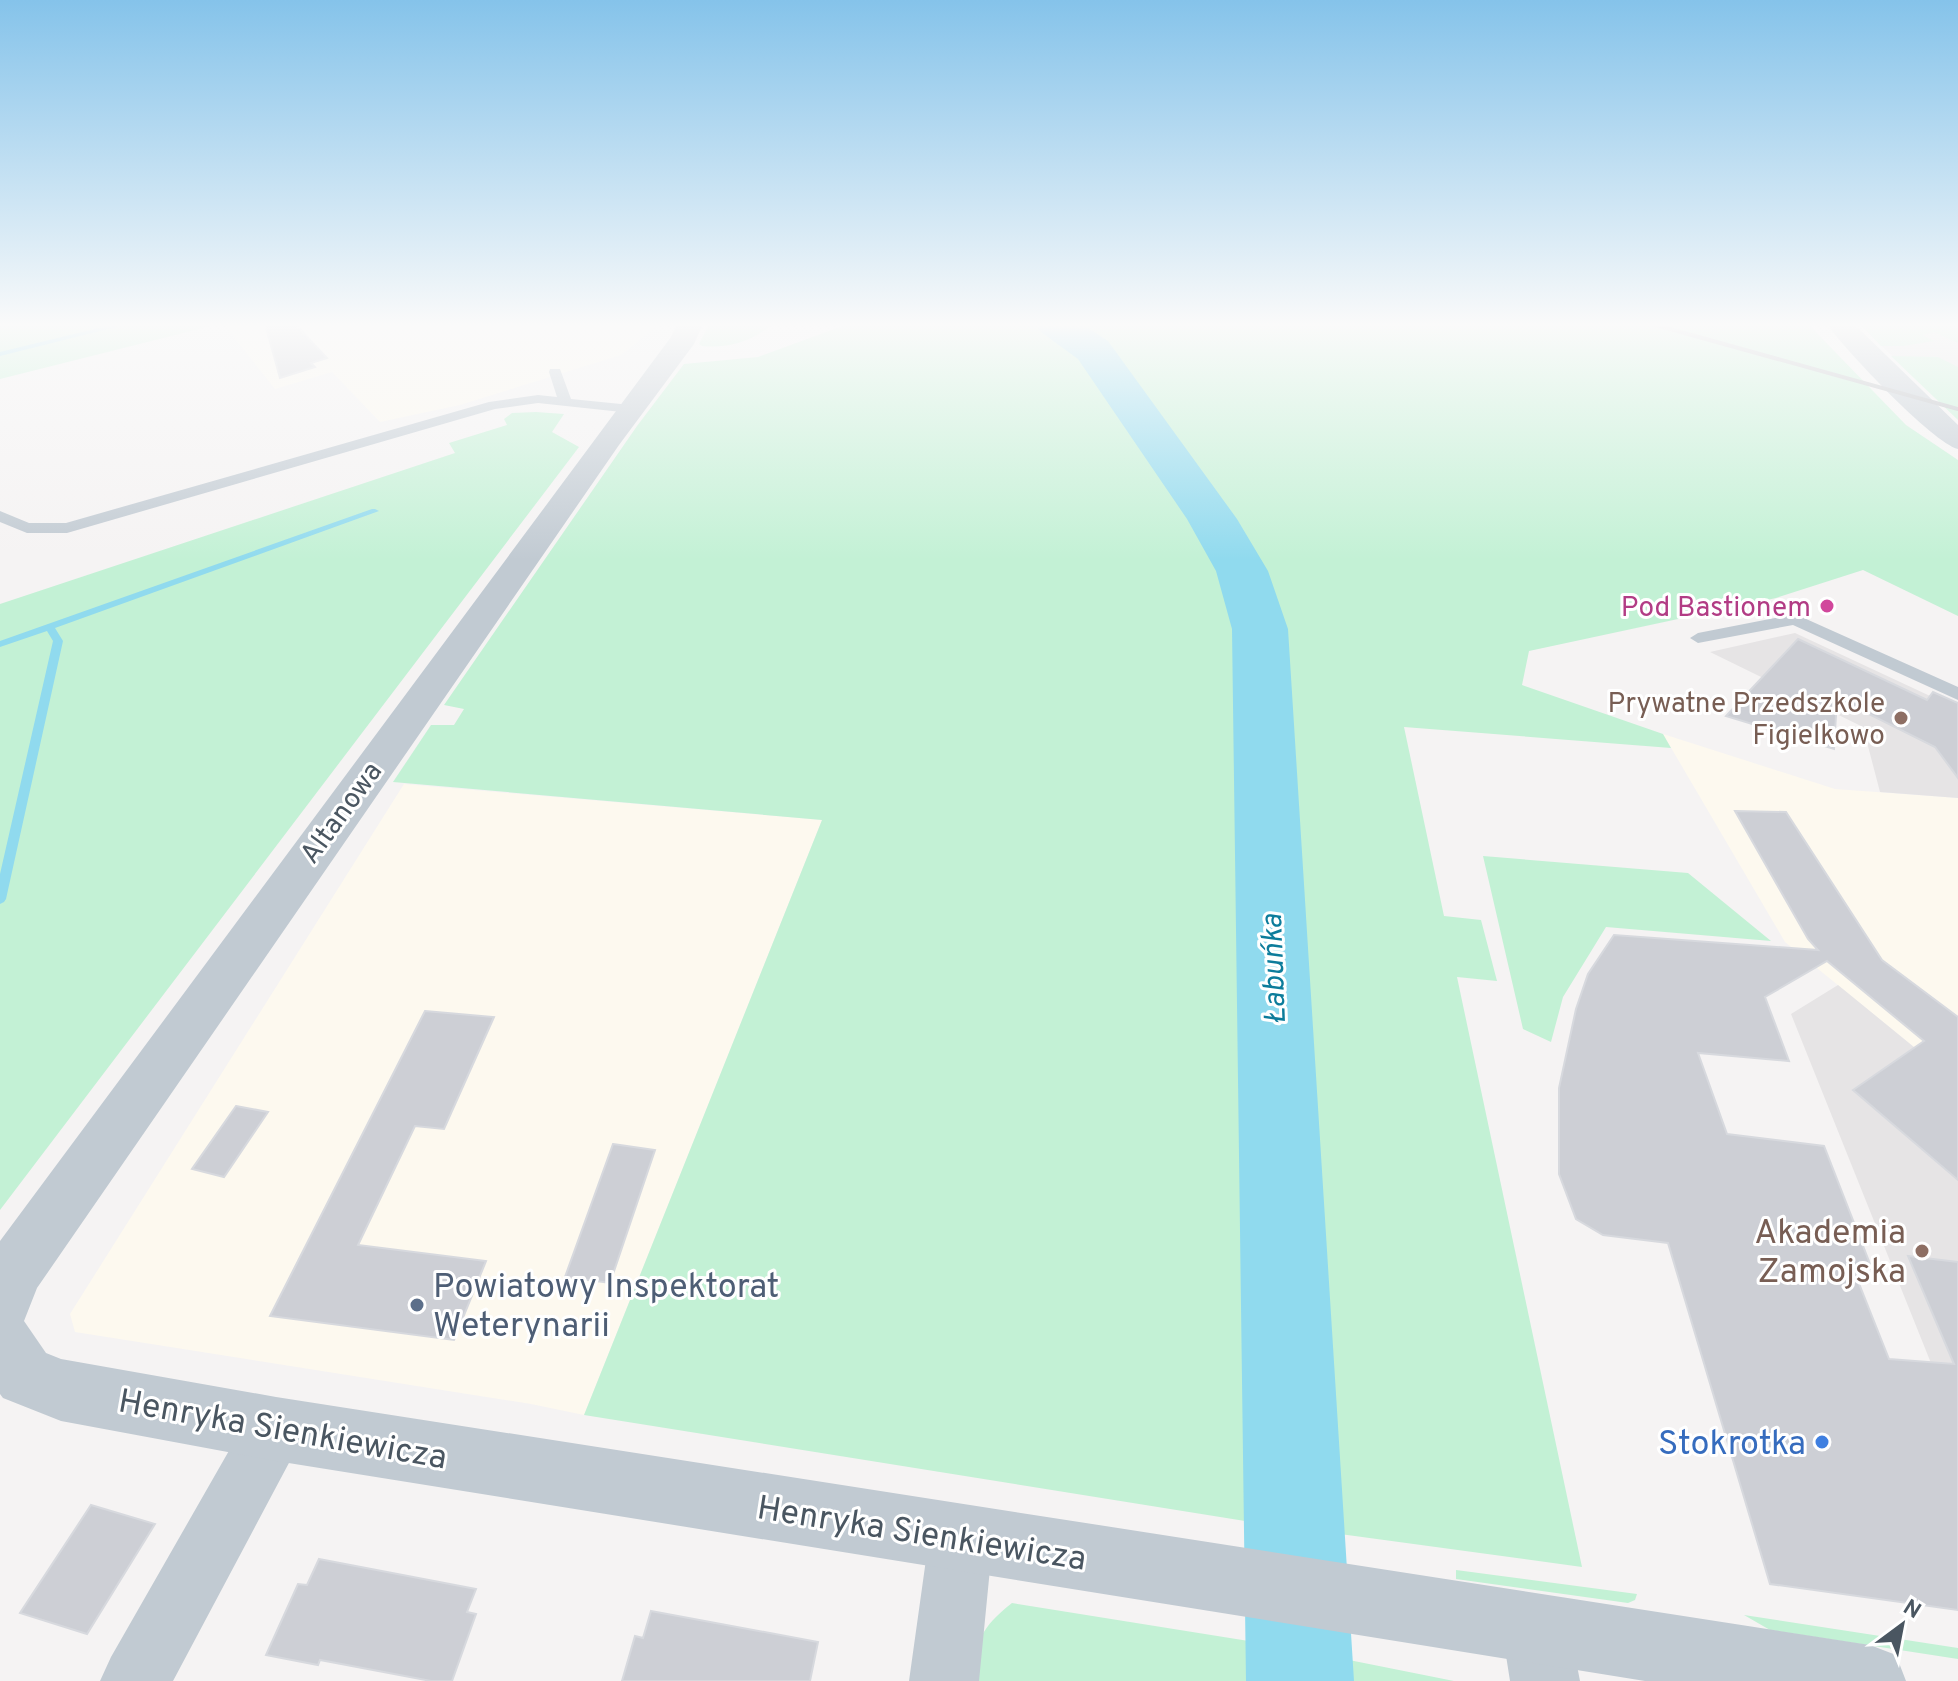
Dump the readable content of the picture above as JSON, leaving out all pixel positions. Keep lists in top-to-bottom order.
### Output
{
  "streets": {
    "street": ["Altanowa", "Henryka Sienkiewicza"]
  },
  "water": ["Łabuńka"],
  "places": [
    "Pod Bastionem",
    "Prywatne Przedszkole Figielkowo",
    "Akademia Zamojska",
    "Powiatowy Inspektorat Weterynarii",
    "Stokrotka"
  ],
  "north": "top right"
}
